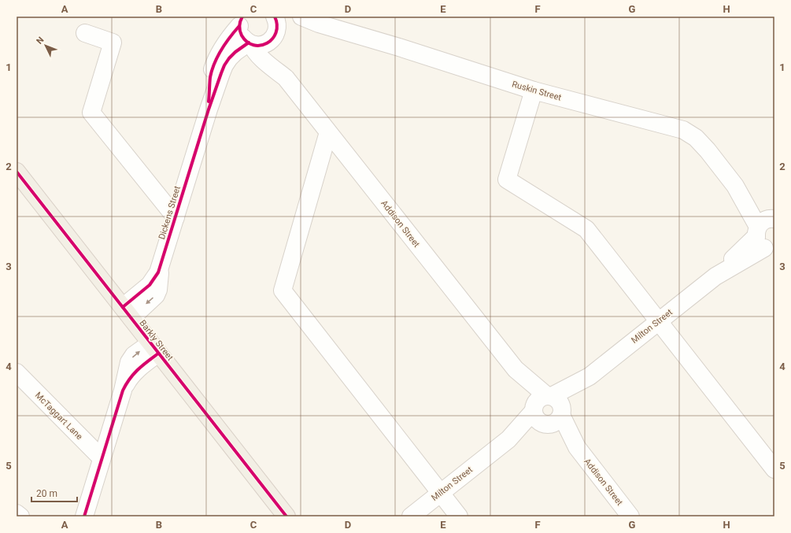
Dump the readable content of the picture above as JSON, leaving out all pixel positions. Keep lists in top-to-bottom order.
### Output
{
  "streets": {
    "main road": ["Barkly Street"],
    "street": [
      "Ruskin Street",
      "Dickens Street",
      "Addison Street",
      "Milton Street",
      "McTaggart Lane"
    ]
  },
  "crossings": [
    ["Ruskin Street", "Dickens Street"],
    ["Ruskin Street", "Addison Street"],
    ["Ruskin Street", "Milton Street"],
    ["Dickens Street", "Addison Street"],
    ["Dickens Street", "Barkly Street"],
    ["Addison Street", "Milton Street"]
  ],
  "scale_bar": "20 m",
  "north": "top left",
  "grid": {
    "columns": [
      "A",
      "B",
      "C",
      "D",
      "E",
      "F",
      "G",
      "H"
    ],
    "rows": [
      "1",
      "2",
      "3",
      "4",
      "5"
    ]
  }
}
